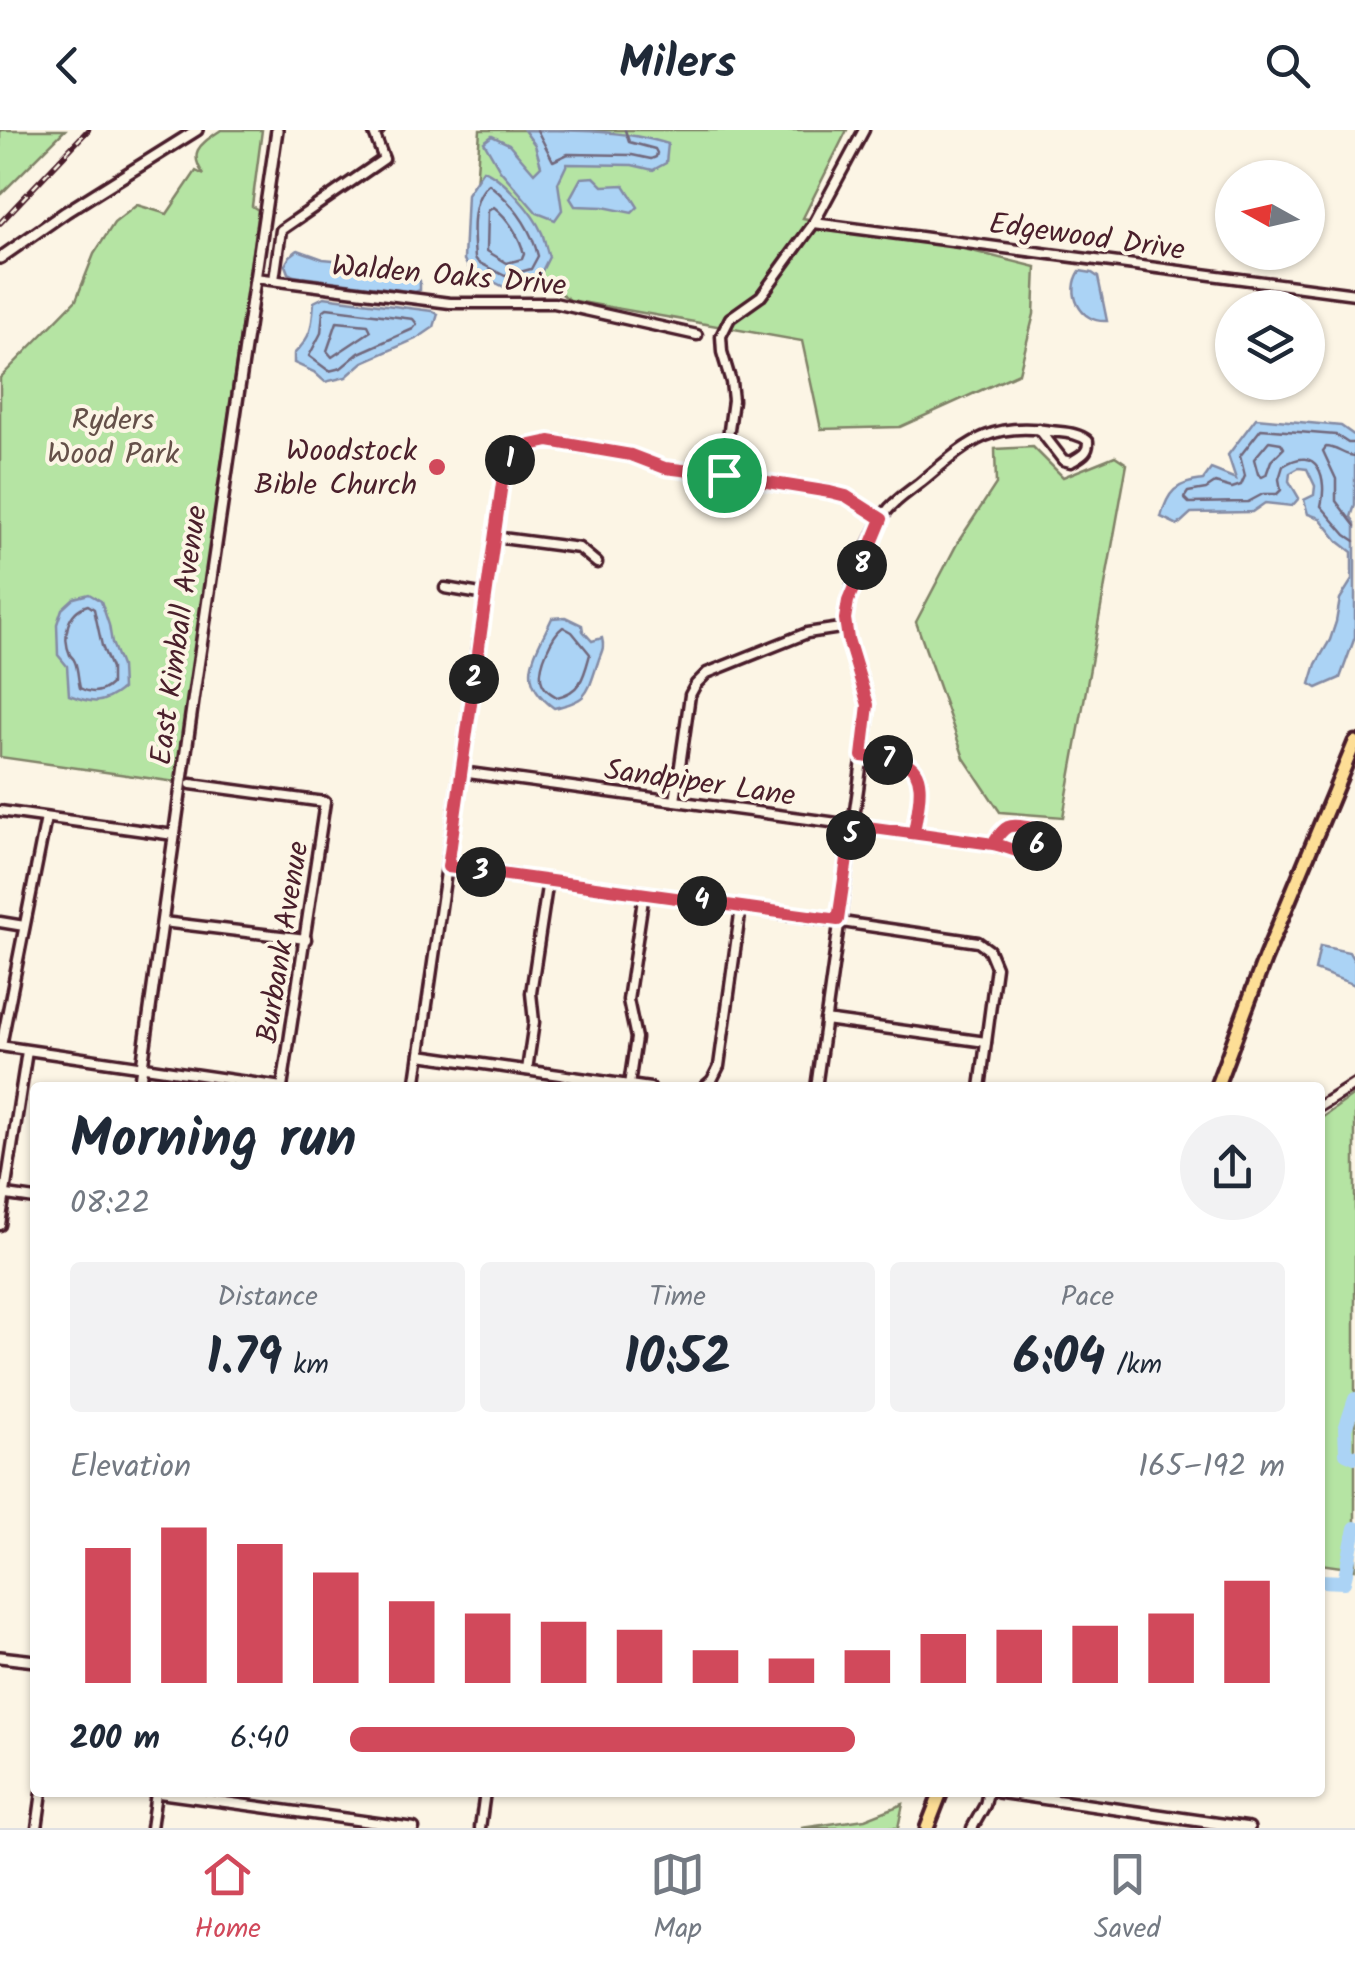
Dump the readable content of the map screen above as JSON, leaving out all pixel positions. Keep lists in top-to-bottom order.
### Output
{
  "streets": {
    "street": [
      "Edgewood Drive",
      "Walden Oaks Drive",
      "East Kimball Avenue",
      "Sandpiper Lane",
      "Burbank Avenue"
    ]
  },
  "crossings": [
    ["Walden Oaks Drive", "East Kimball Avenue"]
  ],
  "parks": ["Ryders Wood Park"],
  "places": ["Woodstock Bible Church"],
  "north": "left",
  "page": {
    "header": "Milers",
    "pins": [
      "1",
      "8",
      "2",
      "7",
      "5",
      "6",
      "3",
      "4"
    ],
    "heading": ["Morning run", "08:22"],
    "stats": [
      ["Distance", "1.79 km"],
      ["Time", "10:52"],
      ["Pace", "6:04 /km"]
    ],
    "chart": ["Elevation", "165–192 m"],
    "list": [
      {
        "name": "200 m",
        "note": "6:40"
      }
    ],
    "tabs": ["Home", "Map", "Saved"]
  }
}
